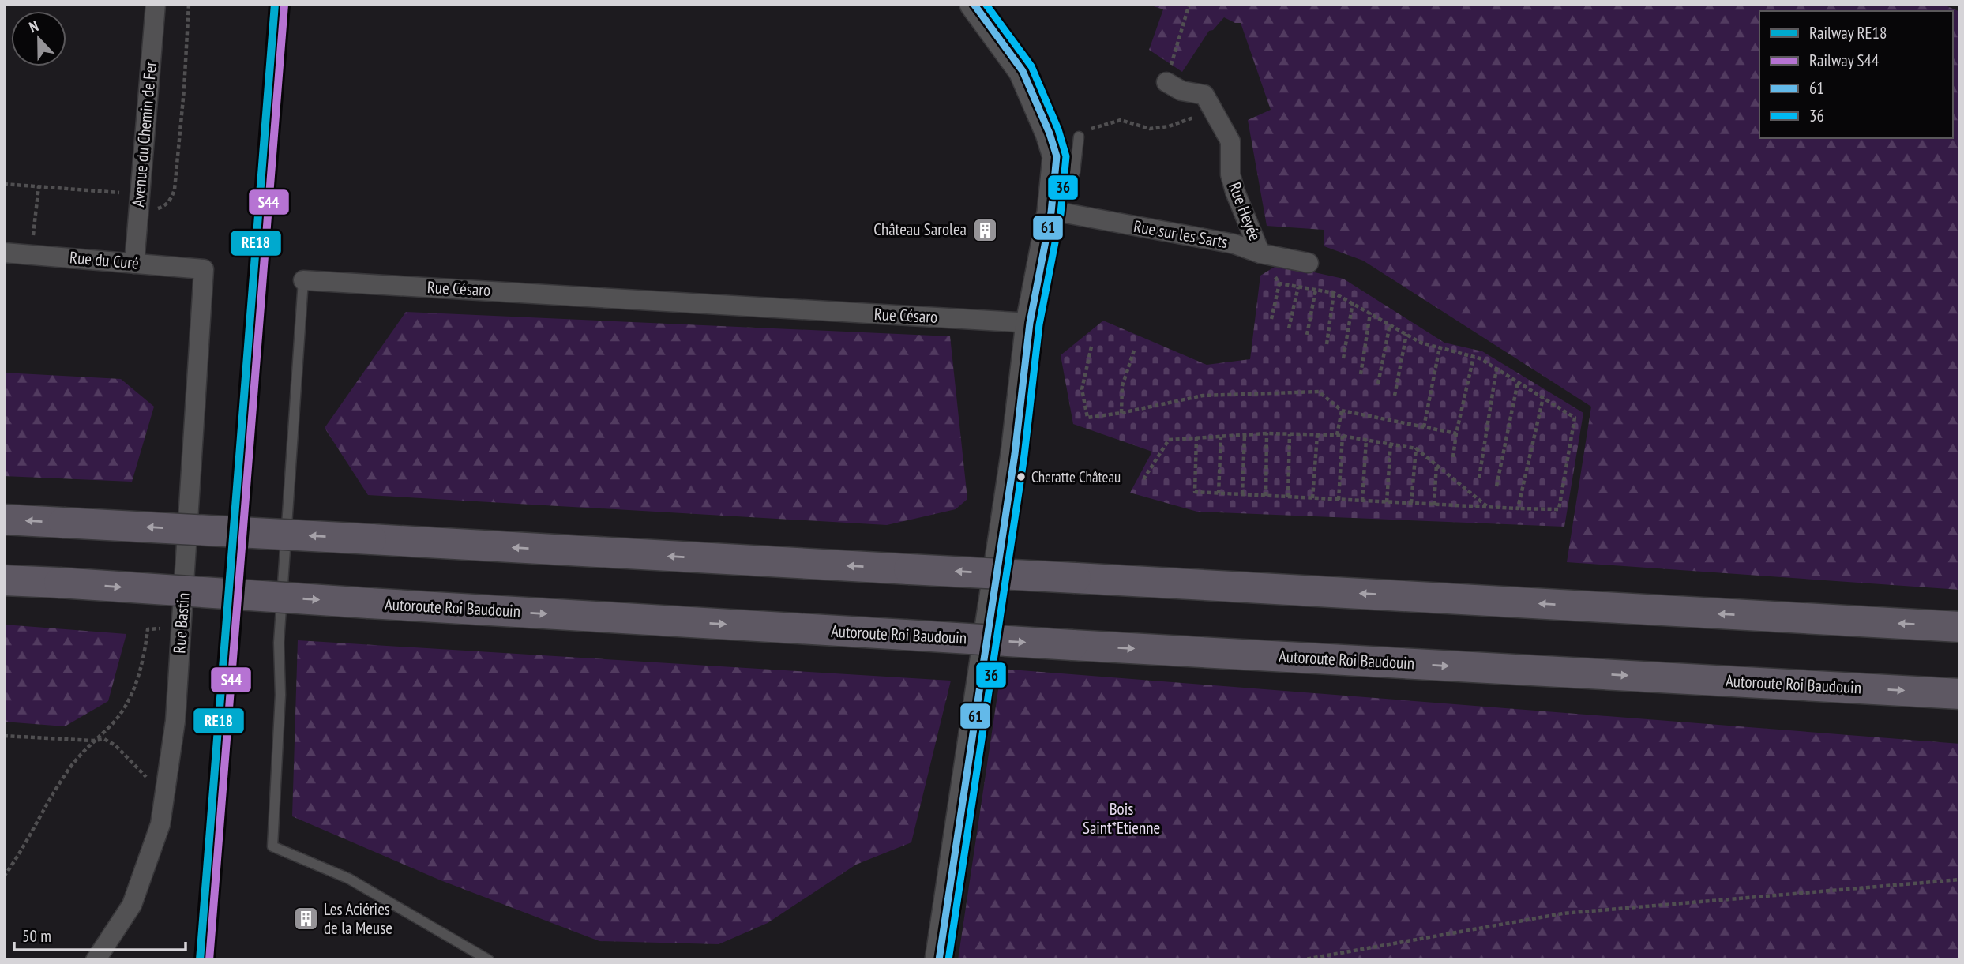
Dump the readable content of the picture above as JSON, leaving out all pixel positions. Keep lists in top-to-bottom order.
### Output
{
  "streets": {
    "highway": ["Autoroute Roi Baudouin"],
    "street": [
      "Avenue du Chemin de Fer",
      "Rue Heyée",
      "Rue sur les Sarts",
      "Rue du Curé",
      "Rue Césaro",
      "Rue Bastin"
    ]
  },
  "crossings": [
    ["Avenue du Chemin de Fer", "Rue du Curé"],
    ["Rue Heyée", "Rue sur les Sarts"],
    ["Rue du Curé", "Rue Bastin"]
  ],
  "parks": ["Bois Saint*Etienne"],
  "places": {
    "building": ["Château Sarolea", "Les Aciéries de la Meuse"],
    "other": ["Cheratte Château"]
  },
  "lines": [
    "rail line RE18",
    "transit line 61",
    "transit line 36",
    "rail line S44"
  ],
  "legend": [
    "Railway RE18",
    "Railway S44",
    "61",
    "36"
  ],
  "scale_bar": "50 m",
  "north": "top"
}
